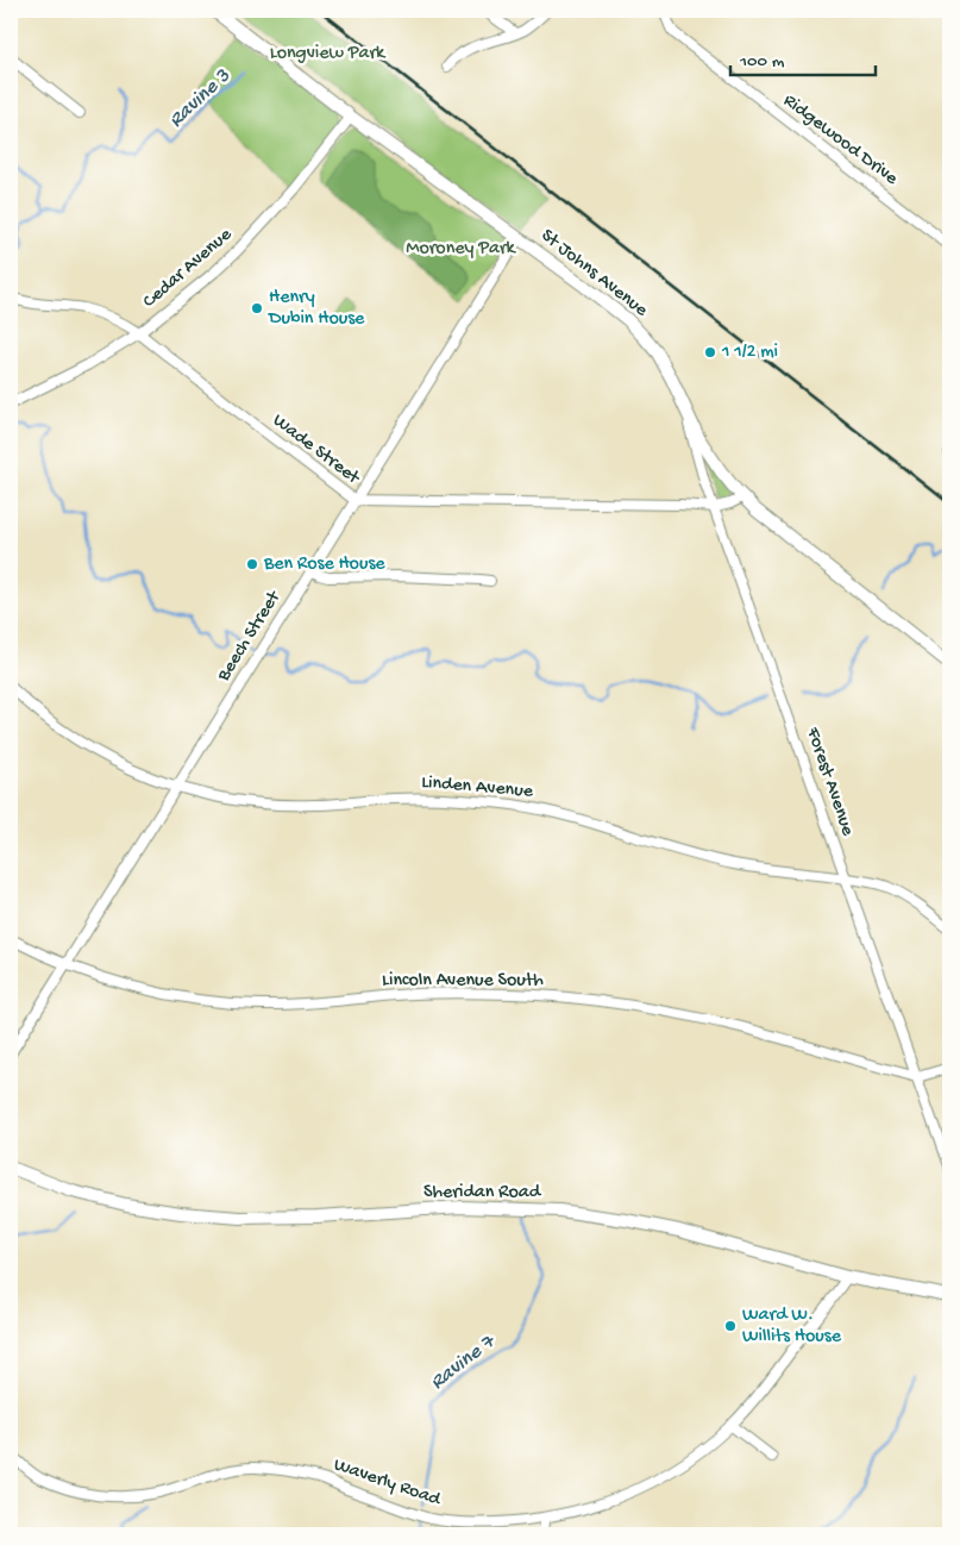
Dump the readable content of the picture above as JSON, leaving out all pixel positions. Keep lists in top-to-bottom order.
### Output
{
  "streets": {
    "street": [
      "Ridgewood Drive",
      "Cedar Avenue",
      "St Johns Avenue",
      "Wade Street",
      "Beech Street",
      "Forest Avenue",
      "Linden Avenue",
      "Lincoln Avenue South",
      "Sheridan Road",
      "Waverly Road"
    ]
  },
  "crossings": [
    ["Cedar Avenue", "St Johns Avenue"],
    ["Cedar Avenue", "Wade Street"],
    ["St Johns Avenue", "Wade Street"],
    ["St Johns Avenue", "Beech Street"],
    ["St Johns Avenue", "Forest Avenue"],
    ["Wade Street", "Beech Street"],
    ["Wade Street", "Forest Avenue"],
    ["Beech Street", "Linden Avenue"],
    ["Beech Street", "Lincoln Avenue South"],
    ["Forest Avenue", "Linden Avenue"],
    ["Forest Avenue", "Lincoln Avenue South"],
    ["Sheridan Road", "Waverly Road"]
  ],
  "water": ["Ravine 3", "Ravine 7"],
  "parks": ["Longview Park", "Moroney Park"],
  "places": [
    "Henry Dubin House",
    "1 1/2 mi",
    "Ben Rose House",
    "Ward W. Willits House"
  ],
  "scale_bar": "100 m"
}
